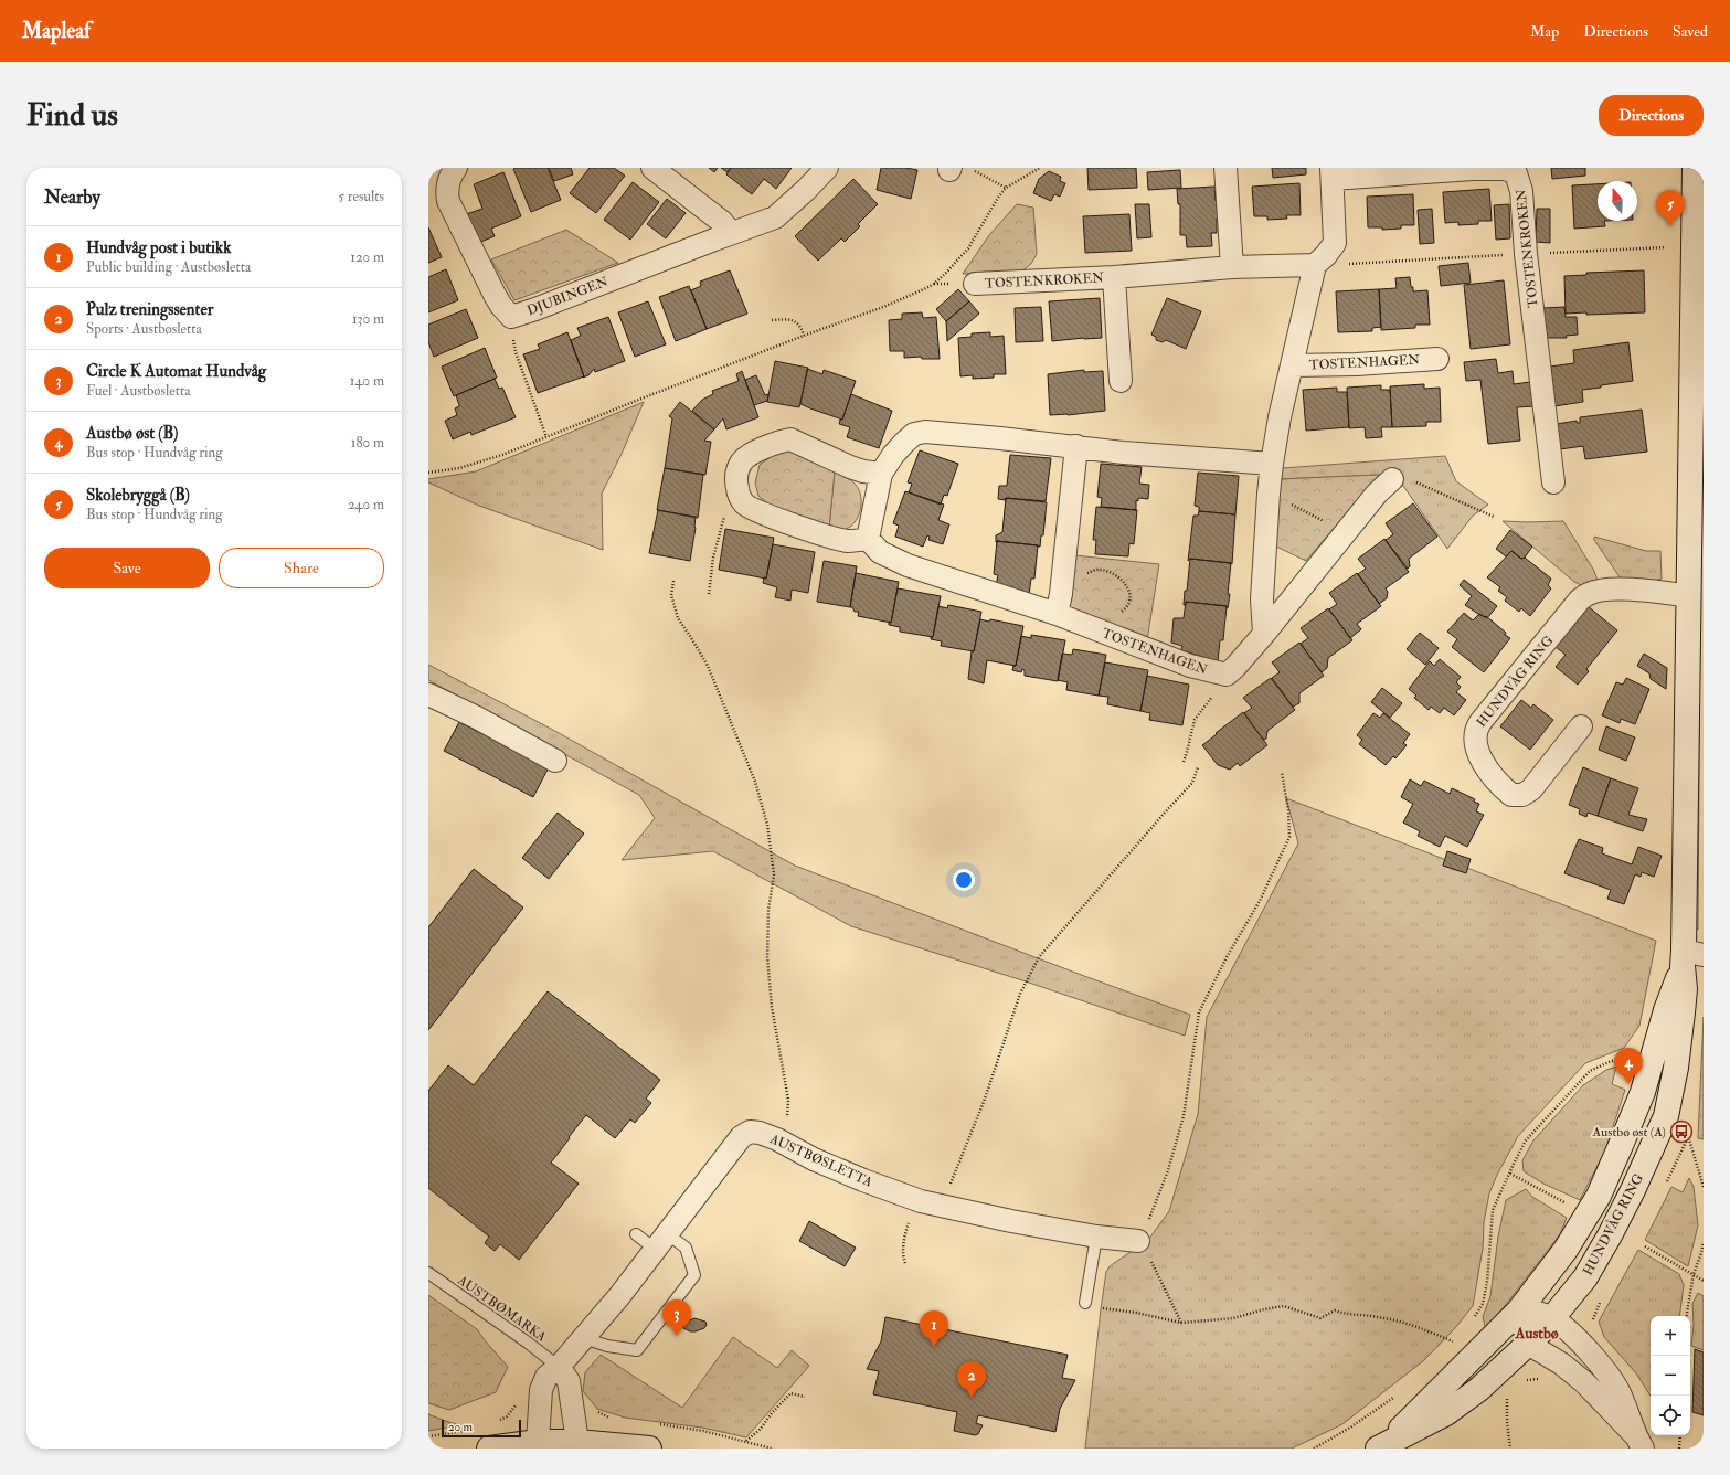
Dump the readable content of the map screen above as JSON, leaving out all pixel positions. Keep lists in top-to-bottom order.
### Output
{
  "streets": {
    "main road": ["HUNDVÅG RING"],
    "street": [
      "TOSTENKROKEN",
      "DJUBINGEN",
      "TOSTENHAGEN",
      "AUSTBØSLETTA"
    ],
    "lane": ["AUSTBØMARKA"]
  },
  "crossings": [
    ["TOSTENKROKEN", "TOSTENHAGEN"],
    ["AUSTBØSLETTA", "AUSTBØMARKA"]
  ],
  "districts": ["Austbø"],
  "places": {
    "bus stop": ["Austbø øst (A)"]
  },
  "scale_bar": "20 m",
  "north": "top",
  "page": {
    "header": "Mapleaf",
    "nav": ["Map", "Directions", "Saved"],
    "buttons": [
      "Directions",
      ["Save", "Share"]
    ],
    "title": "Find us",
    "heading": ["Nearby", "5 results"],
    "pins": [
      "5",
      "4",
      "3",
      "1",
      "2"
    ],
    "list": [
      {
        "mark": "1",
        "name": "Hundvåg post i butikk",
        "note": "Public building · Austbøsletta",
        "value": "120 m"
      },
      {
        "mark": "2",
        "name": "Pulz treningssenter",
        "note": "Sports · Austbøsletta",
        "value": "130 m"
      },
      {
        "mark": "3",
        "name": "Circle K Automat Hundvåg",
        "note": "Fuel · Austbøsletta",
        "value": "140 m"
      },
      {
        "mark": "4",
        "name": "Austbø øst (B)",
        "note": "Bus stop · Hundvåg ring",
        "value": "180 m"
      },
      {
        "mark": "5",
        "name": "Skolebryggå (B)",
        "note": "Bus stop · Hundvåg ring",
        "value": "240 m"
      }
    ],
    "map_buttons": ["+", "−"],
    "scale": "20 m"
  }
}
